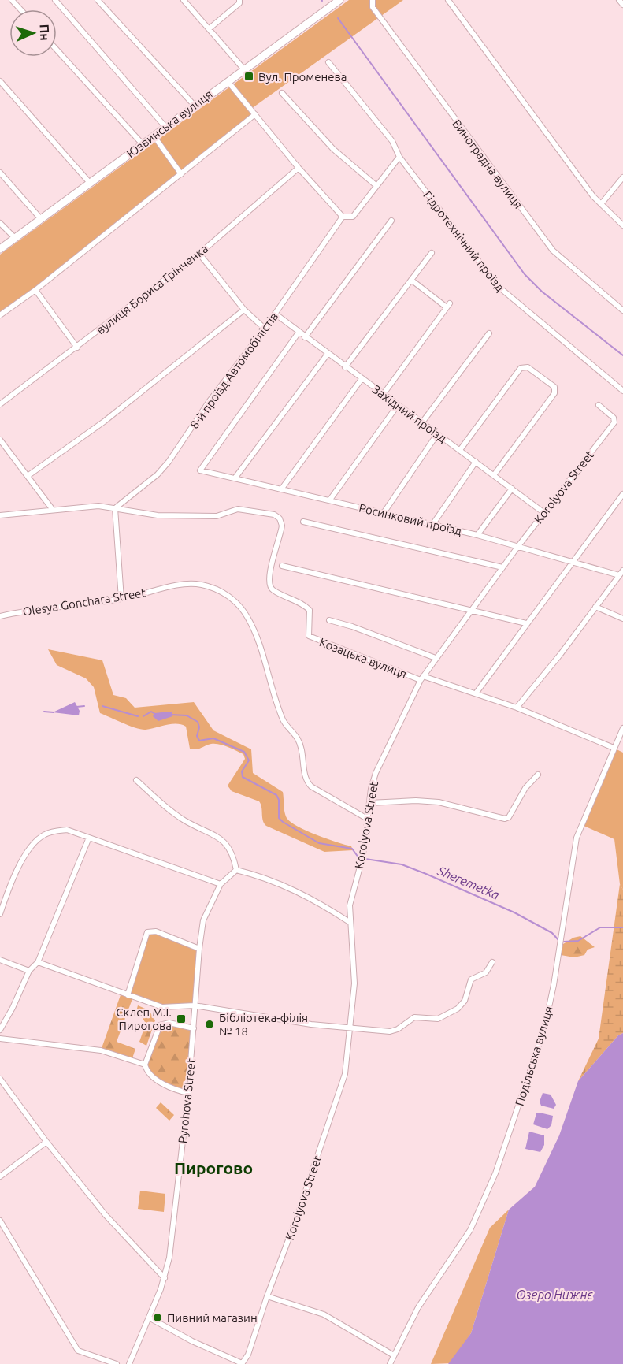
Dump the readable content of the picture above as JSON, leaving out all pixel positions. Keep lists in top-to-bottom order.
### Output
{
  "streets": {
    "main road": ["Юзвинська вулиця"],
    "street": [
      "Виноградна вулиця",
      "Гідротехнічний проїзд",
      "вулиця Бориса Грінченка",
      "8-й проїзд Автомобілістів",
      "Західний проїзд",
      "Korolyova Street",
      "Росинковий проїзд",
      "Olesya Gonchara Street",
      "Козацька вулиця",
      "Подільська вулиця",
      "Pyrohova Street"
    ]
  },
  "crossings": [
    ["Гідротехнічний проїзд", "8-й проїзд Автомобілістів"],
    ["8-й проїзд Автомобілістів", "Західний проїзд"],
    ["8-й проїзд Автомобілістів", "Козацька вулиця"],
    ["Західний проїзд", "Korolyova Street"],
    ["Західний проїзд", "Росинковий проїзд"],
    ["Korolyova Street", "Росинковий проїзд"],
    ["Korolyova Street", "Olesya Gonchara Street"],
    ["Korolyova Street", "Козацька вулиця"],
    ["Козацька вулиця", "Подільська вулиця"]
  ],
  "districts": ["Пирогово"],
  "water": ["Sheremetka", "Озеро Нижнє"],
  "places": {
    "transit": ["Вул. Променева", "Склеп М.І. Пирогова"],
    "other": ["Бібліотека-філія № 18", "Пивний магазин"]
  },
  "north": "right"
}
